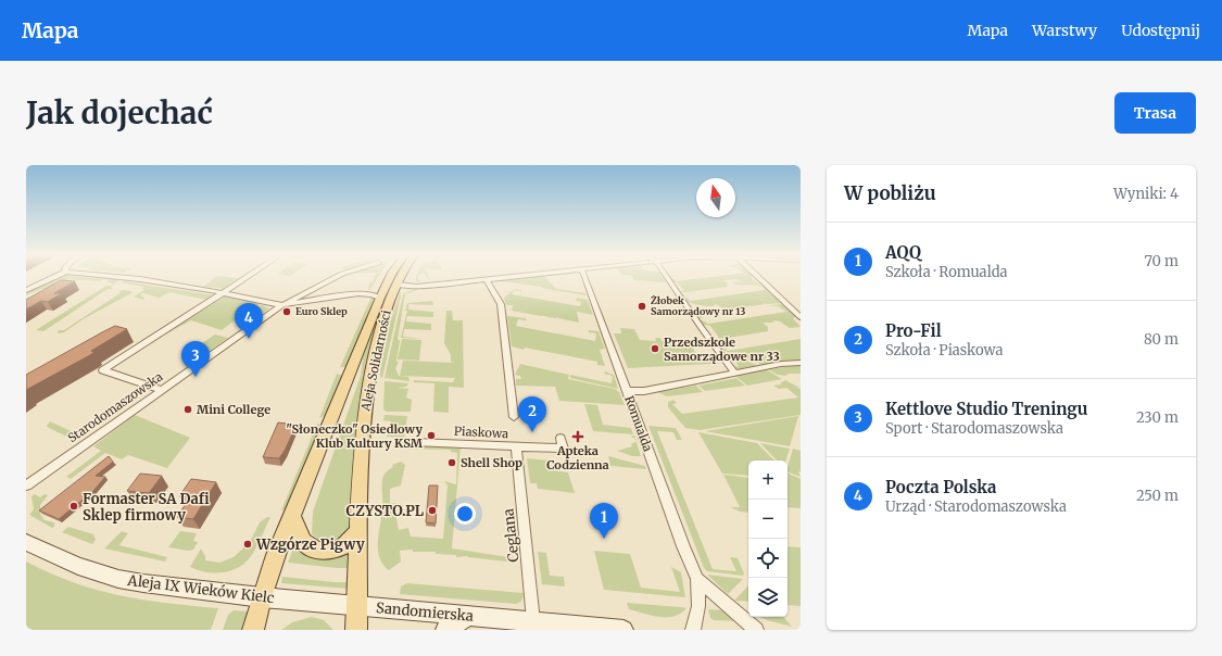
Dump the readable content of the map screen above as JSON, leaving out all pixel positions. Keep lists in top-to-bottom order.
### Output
{
  "streets": {
    "main road": ["Aleja Solidarności", "Aleja IX Wieków Kielc", "Sandomierska"],
    "street": [
      "Starodomaszowska",
      "Romualda",
      "Piaskowa",
      "Ceglana"
    ]
  },
  "crossings": [
    ["Aleja Solidarności", "Aleja IX Wieków Kielc"],
    ["Aleja Solidarności", "Sandomierska"],
    ["Piaskowa", "Ceglana"],
    ["Ceglana", "Sandomierska"],
    ["Aleja IX Wieków Kielc", "Sandomierska"]
  ],
  "places": {
    "other": [
      "Żłobek Samorządowy nr 13",
      "Euro Sklep",
      "Przedszkole Samorządowe nr 33",
      "Mini College",
      "\"Słoneczko\" Osiedlowy Klub Kultury KSM",
      "Shell Shop",
      "Formaster SA Dafi Sklep firmowy",
      "CZYSTO.PL",
      "Wzgórze Pigwy"
    ],
    "health": ["Apteka Codzienna"]
  },
  "north": "top",
  "page": {
    "header": "Mapa",
    "nav": ["Mapa", "Warstwy", "Udostępnij"],
    "buttons": "Trasa",
    "title": "Jak dojechać",
    "heading": ["W pobliżu", "Wyniki: 4"],
    "list": [
      {
        "mark": "1",
        "name": "AQQ",
        "note": "Szkoła · Romualda",
        "value": "70 m"
      },
      {
        "mark": "2",
        "name": "Pro-Fil",
        "note": "Szkoła · Piaskowa",
        "value": "80 m"
      },
      {
        "mark": "3",
        "name": "Kettlove Studio Treningu",
        "note": "Sport · Starodomaszowska",
        "value": "230 m"
      },
      {
        "mark": "4",
        "name": "Poczta Polska",
        "note": "Urząd · Starodomaszowska",
        "value": "250 m"
      }
    ],
    "pins": [
      "4",
      "3",
      "2",
      "1"
    ],
    "map_buttons": ["+", "−"]
  }
}
